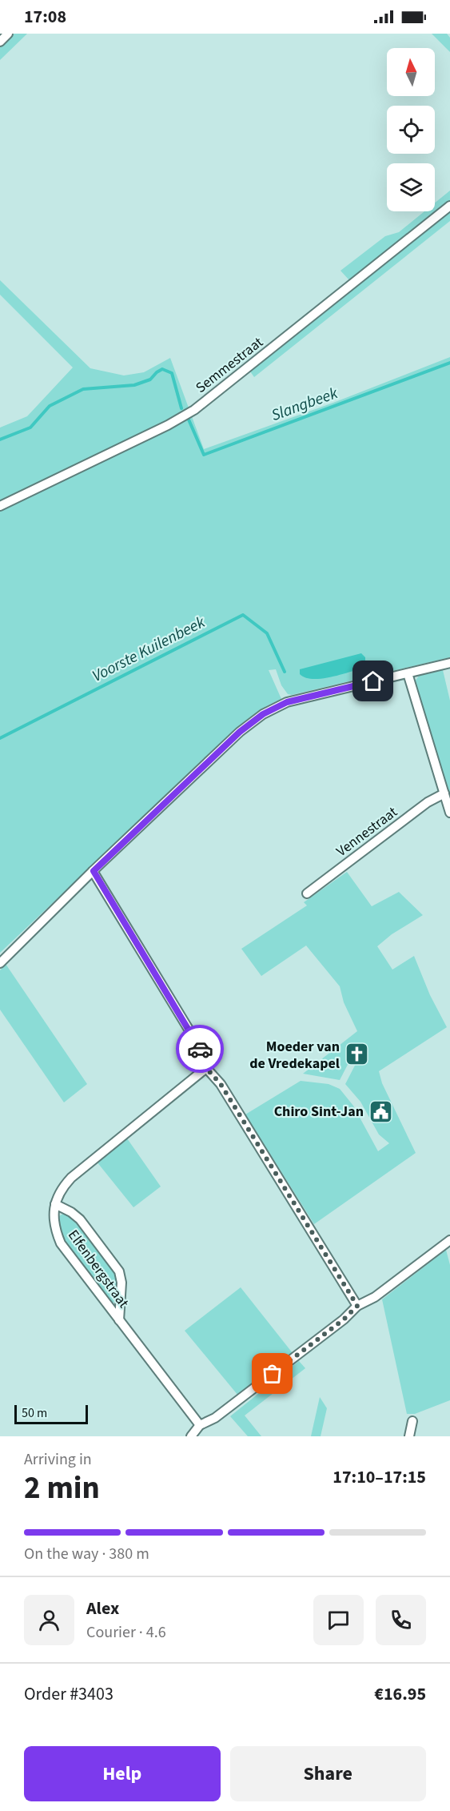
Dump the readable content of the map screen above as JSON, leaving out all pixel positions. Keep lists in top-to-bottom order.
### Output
{
  "streets": {
    "street": ["Semmestraat", "Vennestraat", "Elfenbergstraat"]
  },
  "water": ["Slangbeek", "Voorste Kuilenbeek"],
  "places": {
    "church": ["Moeder van de Vredekapel"],
    "public building": ["Chiro Sint-Jan"]
  },
  "scale_bar": "50 m",
  "north": "top",
  "page": {
    "status": "17:08",
    "scale": "50 m",
    "heading": ["2 min", "Arriving in", "17:10–17:15"],
    "panel": [
      "Alex",
      "Courier · 4.6",
      "Order #3403",
      "€16.95"
    ],
    "bar": "On the way · 380 m",
    "buttons": ["Help", "Share"]
  }
}
